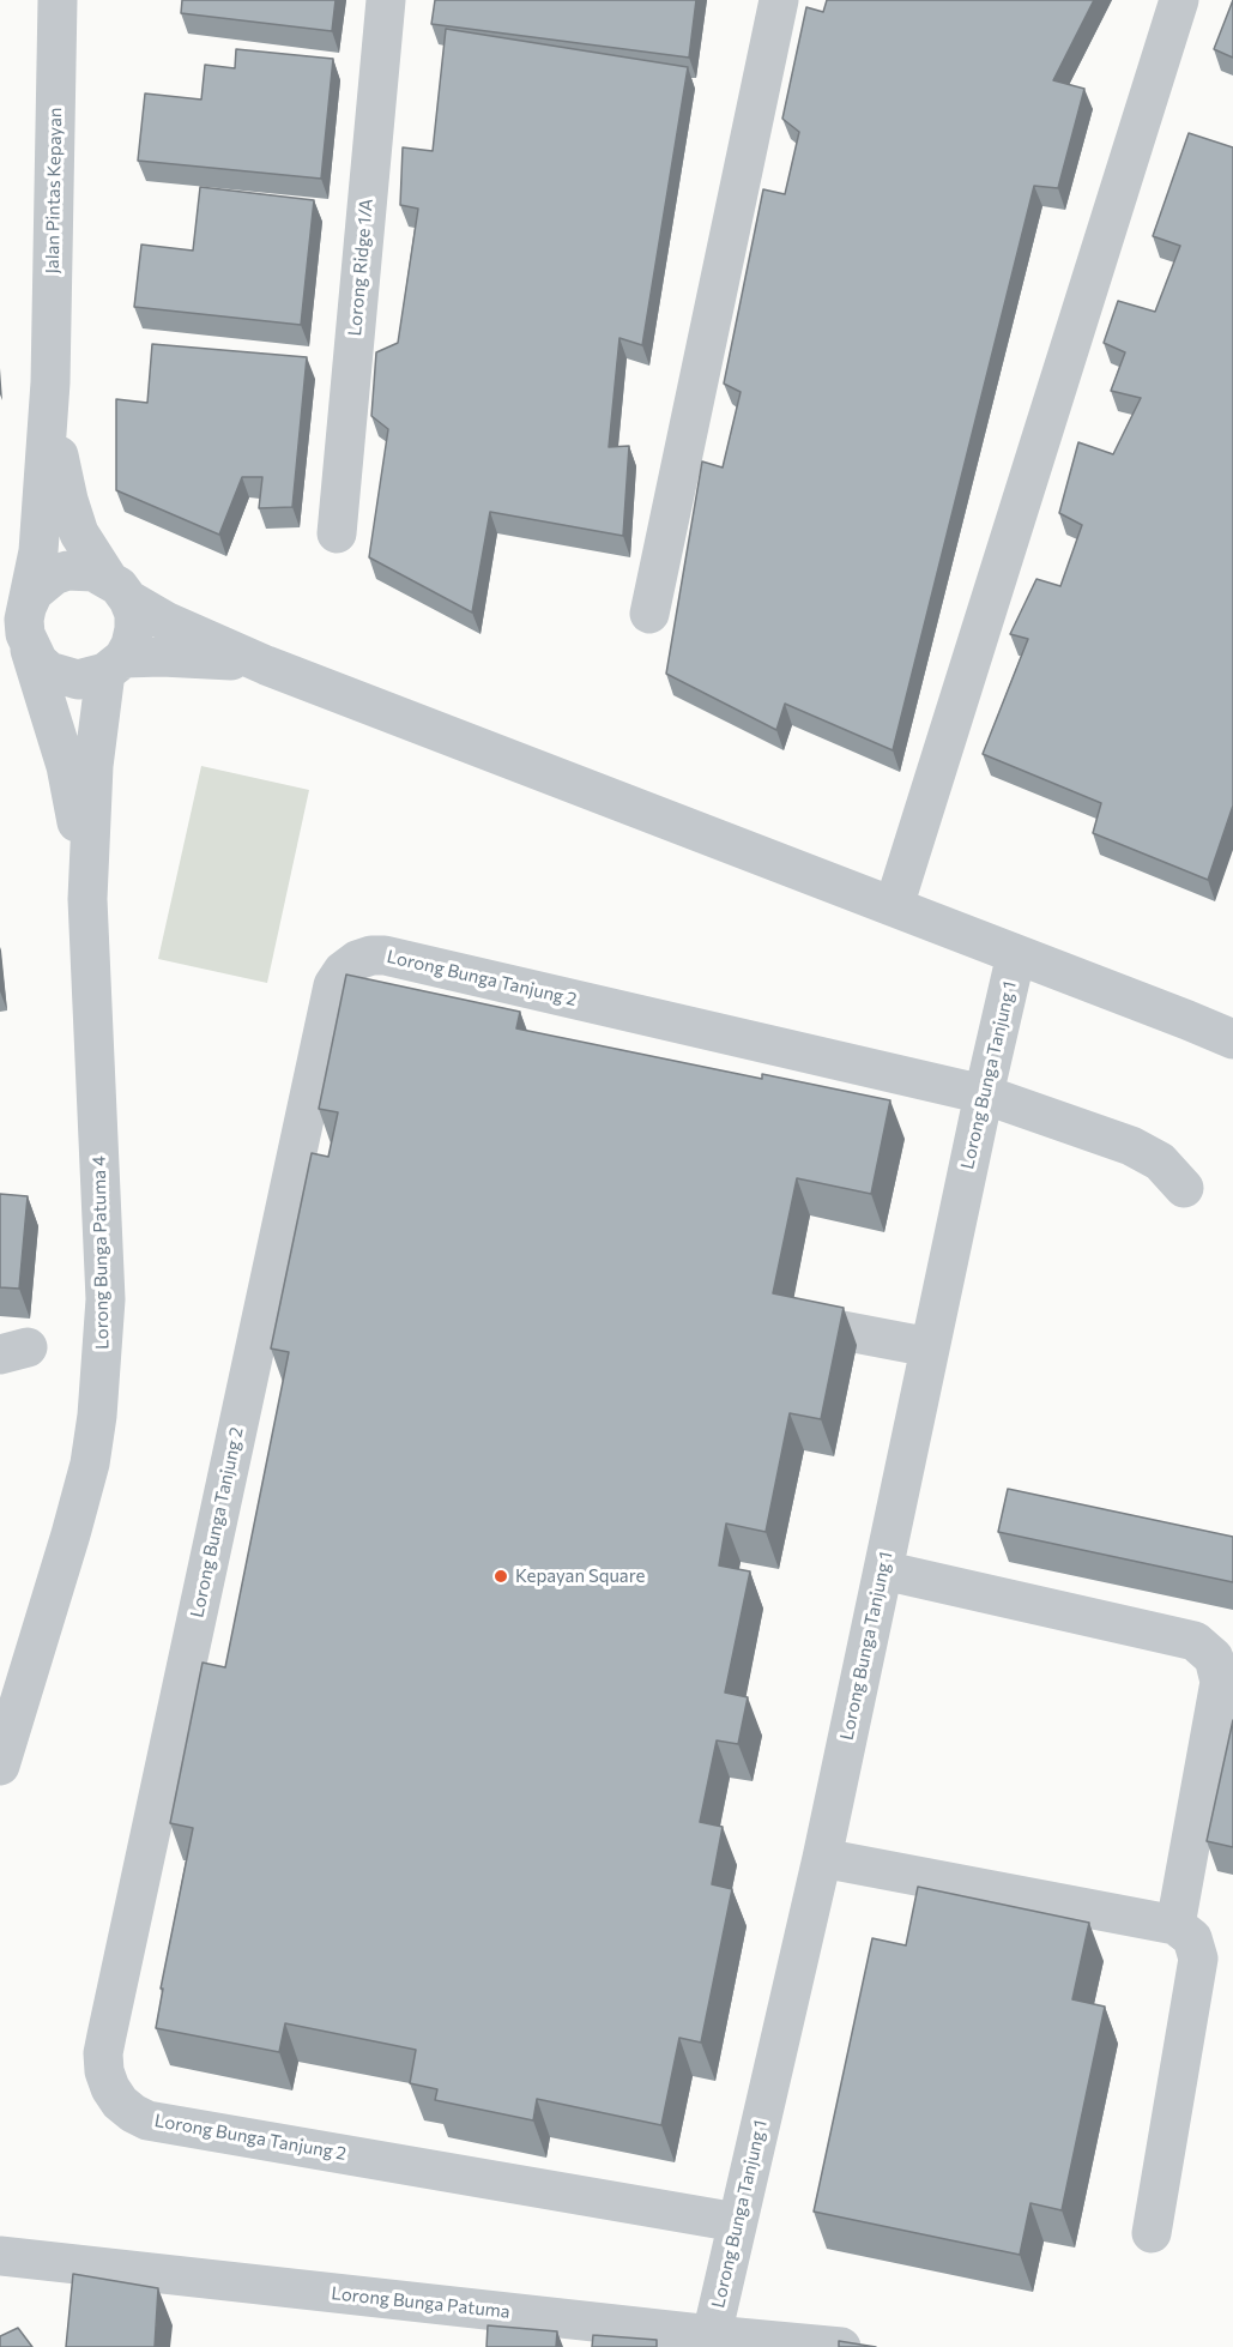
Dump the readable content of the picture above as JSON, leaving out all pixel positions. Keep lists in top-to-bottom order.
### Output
{
  "streets": {
    "street": [
      "Jalan Pintas Kepayan",
      "Lorong Ridge 1/A",
      "Lorong Bunga Tanjung 2",
      "Lorong Bunga Tanjung 1",
      "Lorong Bunga Patuma 4",
      "Lorong Bunga Patuma"
    ]
  },
  "crossings": [
    ["Lorong Bunga Tanjung 2", "Lorong Bunga Tanjung 1"],
    ["Lorong Bunga Tanjung 1", "Lorong Bunga Patuma"]
  ],
  "places": ["Kepayan Square"]
}
